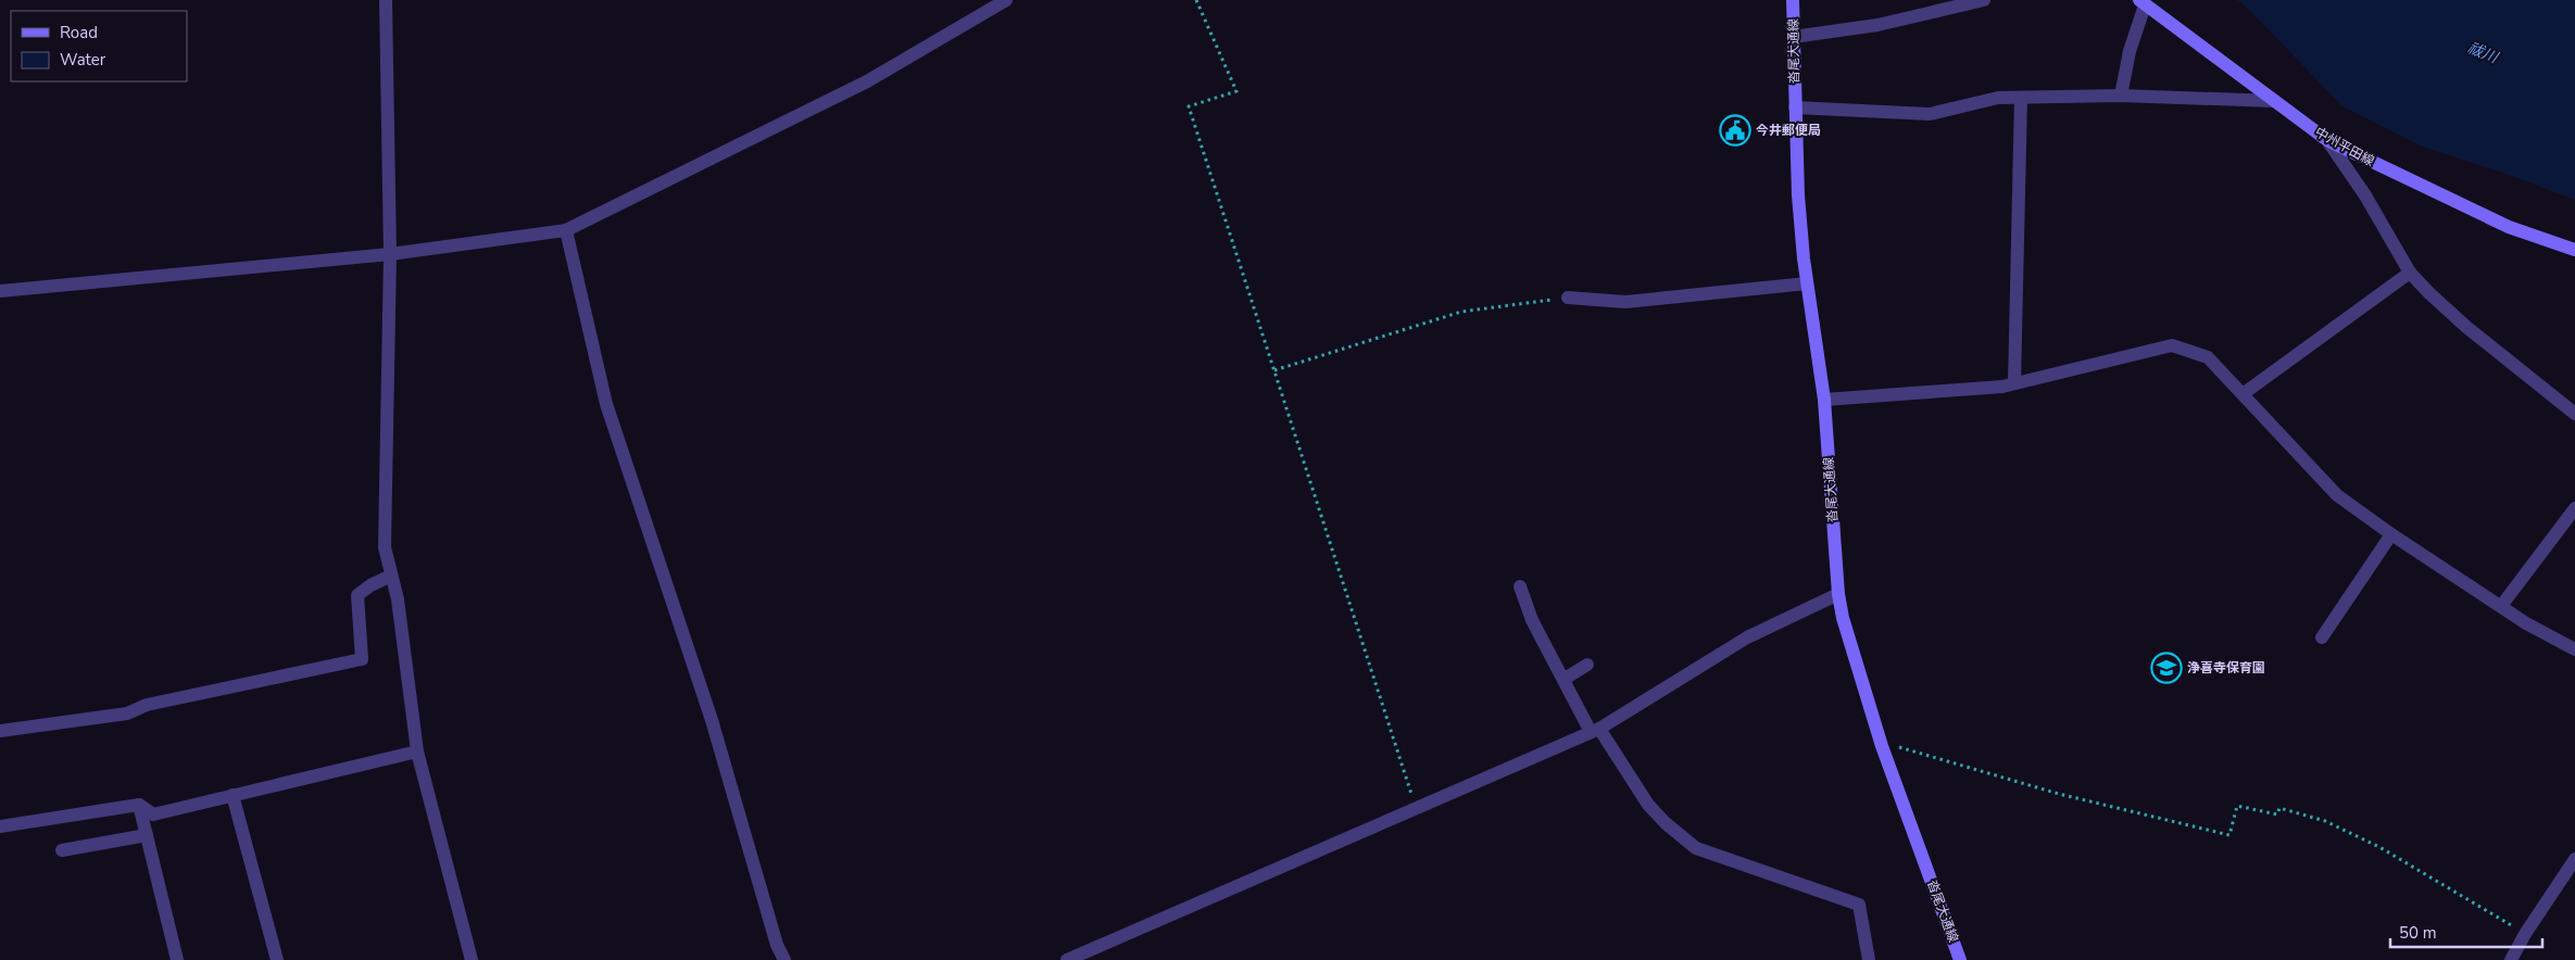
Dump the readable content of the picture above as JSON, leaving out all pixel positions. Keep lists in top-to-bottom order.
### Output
{
  "streets": {
    "main road": ["沓尾大通線", "中州平田線"]
  },
  "water": ["祓川"],
  "places": {
    "public building": ["今井郵便局"],
    "school or university": ["浄喜寺保育園"]
  },
  "legend": ["Road", "Water"],
  "scale_bar": "50 m"
}
